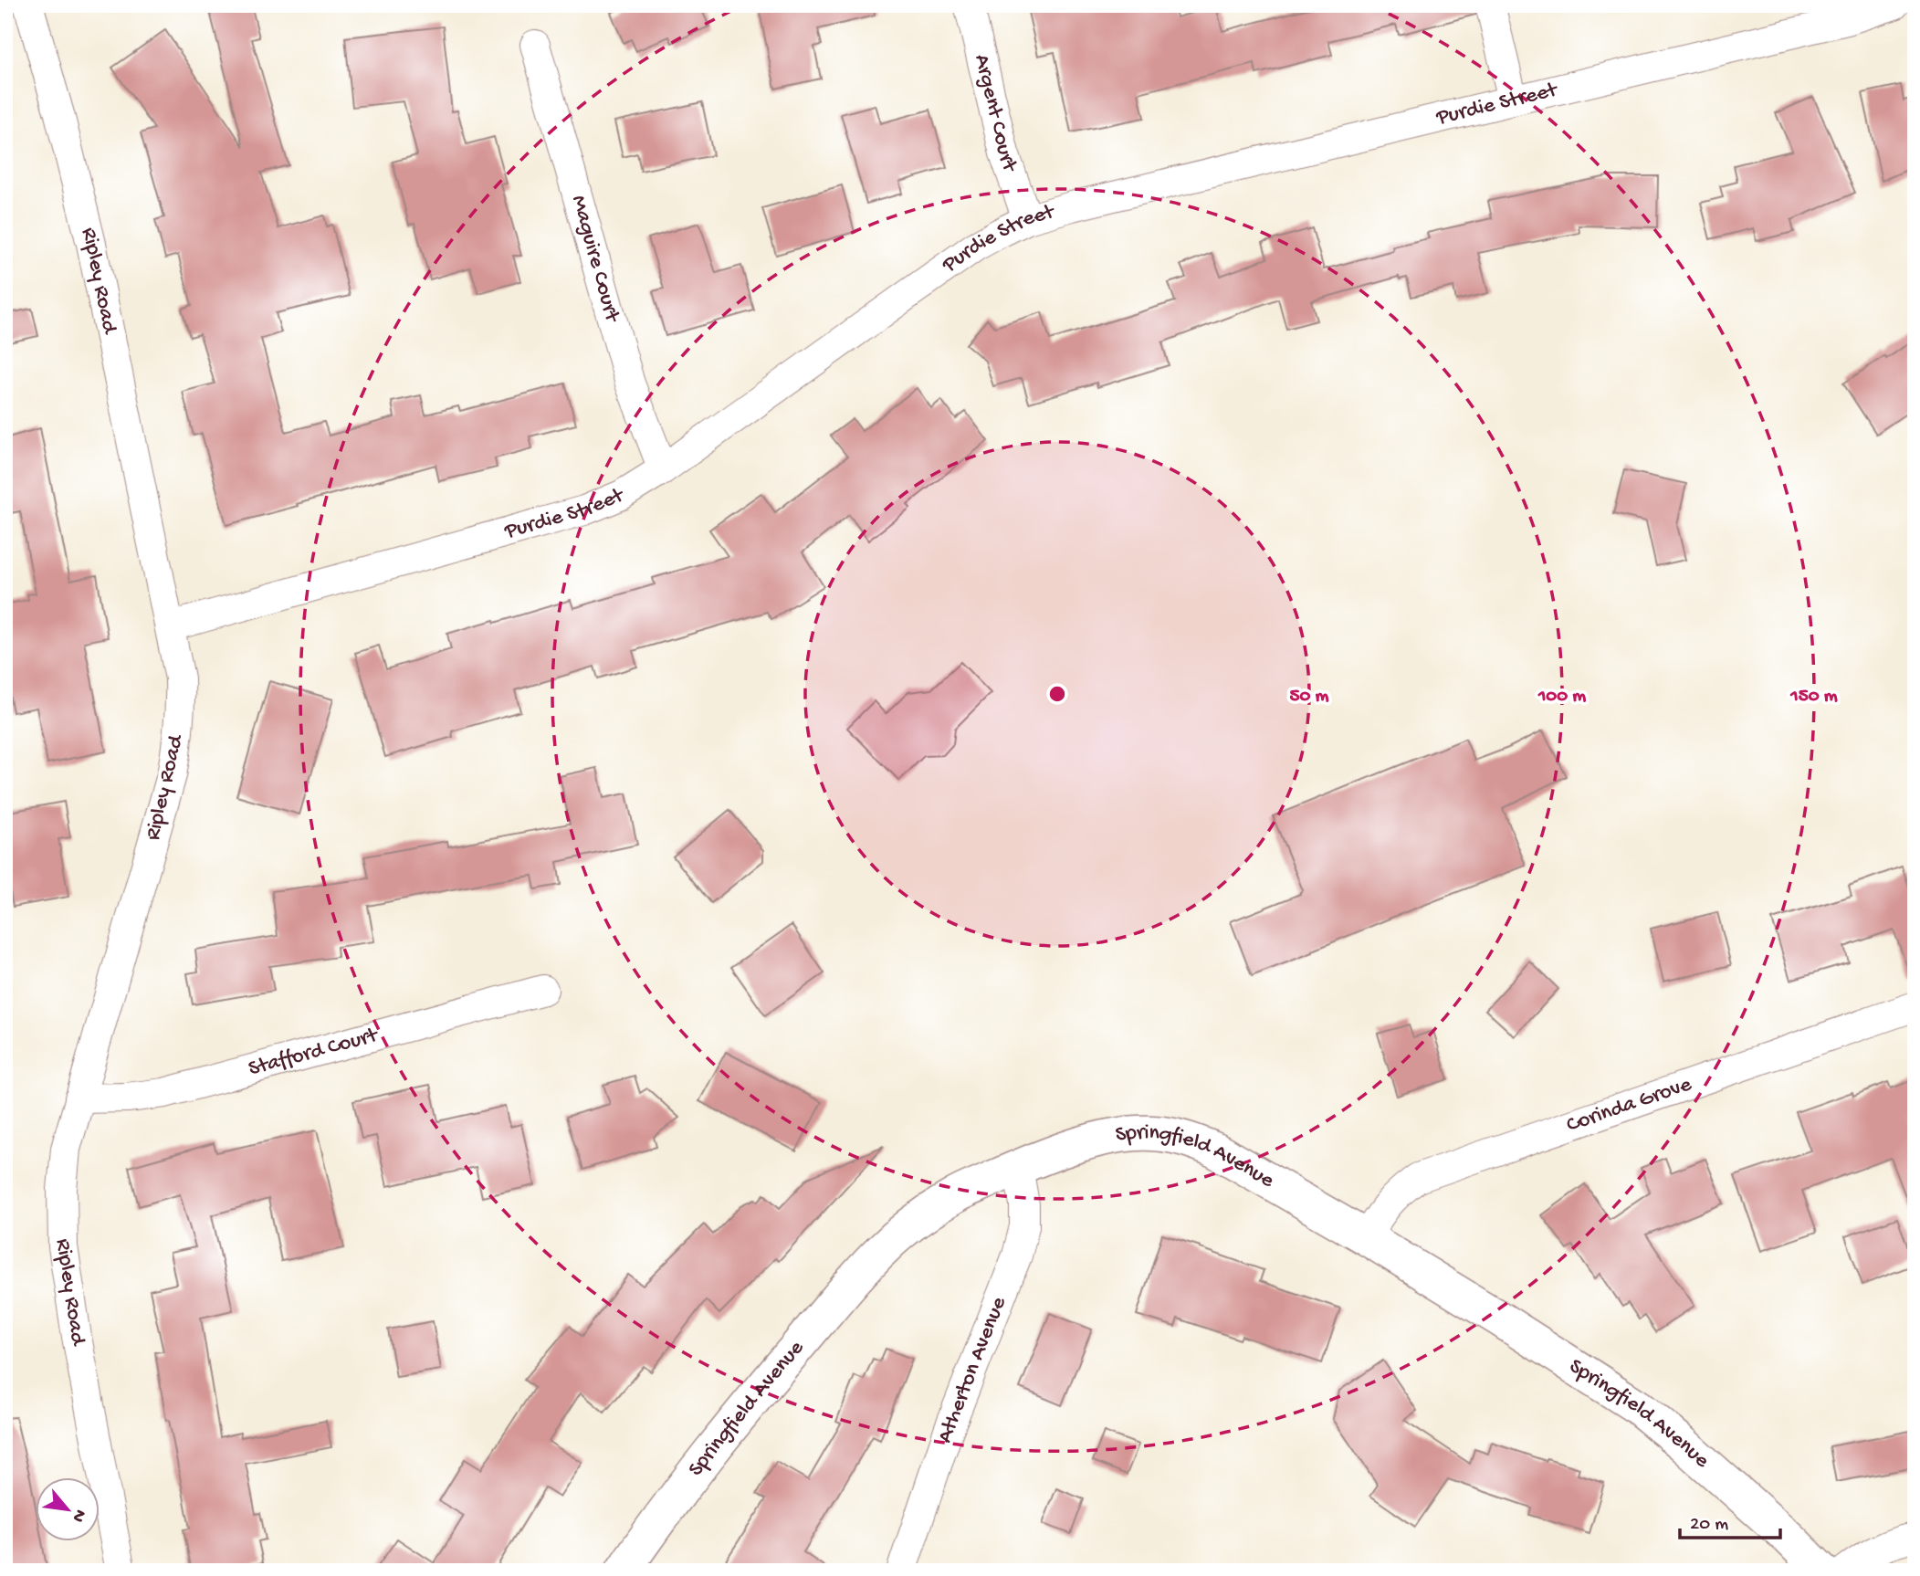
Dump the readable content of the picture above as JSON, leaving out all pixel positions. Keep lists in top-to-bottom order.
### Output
{
  "streets": {
    "street": [
      "Purdie Street",
      "Argent Court",
      "Maguire Court",
      "Ripley Road",
      "Stafford Court",
      "Corinda Grove",
      "Springfield Avenue",
      "Atherton Avenue"
    ]
  },
  "crossings": [
    ["Purdie Street", "Argent Court"],
    ["Purdie Street", "Maguire Court"],
    ["Purdie Street", "Ripley Road"],
    ["Ripley Road", "Stafford Court"],
    ["Corinda Grove", "Springfield Avenue"],
    ["Springfield Avenue", "Atherton Avenue"]
  ],
  "scale_bar": "20 m",
  "north": "bottom right",
  "rings": ["50 m", "100 m", "150 m"]
}
